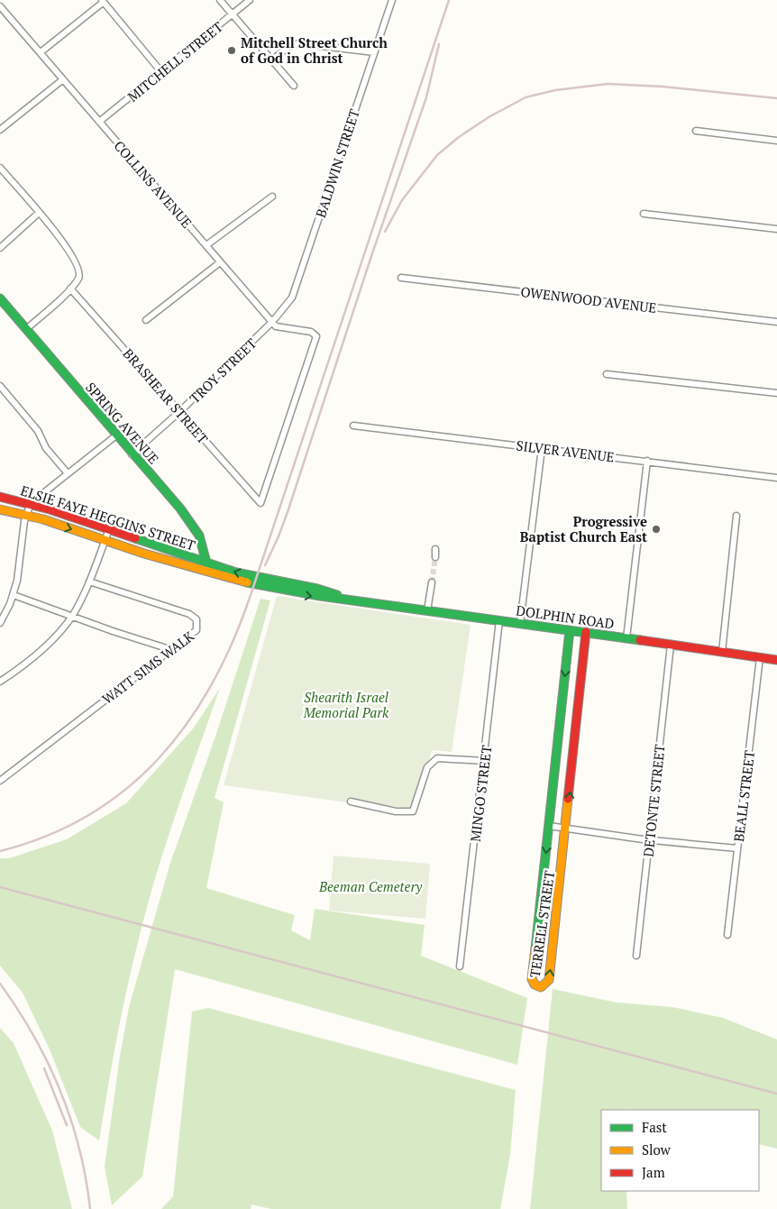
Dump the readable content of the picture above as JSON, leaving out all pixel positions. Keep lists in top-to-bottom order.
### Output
{
  "streets": {
    "main road": [
      "SPRING AVENUE",
      "ELSIE FAYE HEGGINS STREET",
      "DOLPHIN ROAD",
      "TERRELL STREET"
    ],
    "street": [
      "MITCHELL STREET",
      "BALDWIN STREET",
      "COLLINS AVENUE",
      "OWENWOOD AVENUE",
      "TROY STREET",
      "BRASHEAR STREET",
      "SILVER AVENUE",
      "WATT SIMS WALK",
      "MINGO STREET",
      "BEALL STREET",
      "DETONTE STREET"
    ]
  },
  "crossings": [
    ["MITCHELL STREET", "COLLINS AVENUE"],
    ["BALDWIN STREET", "COLLINS AVENUE"],
    ["BALDWIN STREET", "TROY STREET"],
    ["COLLINS AVENUE", "TROY STREET"],
    ["COLLINS AVENUE", "BRASHEAR STREET"],
    ["TROY STREET", "BRASHEAR STREET"],
    ["TROY STREET", "SPRING AVENUE"],
    ["SPRING AVENUE", "ELSIE FAYE HEGGINS STREET"],
    ["SPRING AVENUE", "DOLPHIN ROAD"],
    ["ELSIE FAYE HEGGINS STREET", "DOLPHIN ROAD"],
    ["DOLPHIN ROAD", "MINGO STREET"],
    ["DOLPHIN ROAD", "BEALL STREET"],
    ["DOLPHIN ROAD", "DETONTE STREET"],
    ["DOLPHIN ROAD", "TERRELL STREET"]
  ],
  "parks": ["Shearith Israel Memorial Park", "Beeman Cemetery"],
  "places": ["Mitchell Street Church of God in Christ", "Progressive Baptist Church East"],
  "legend": ["Fast", "Slow", "Jam"]
}
